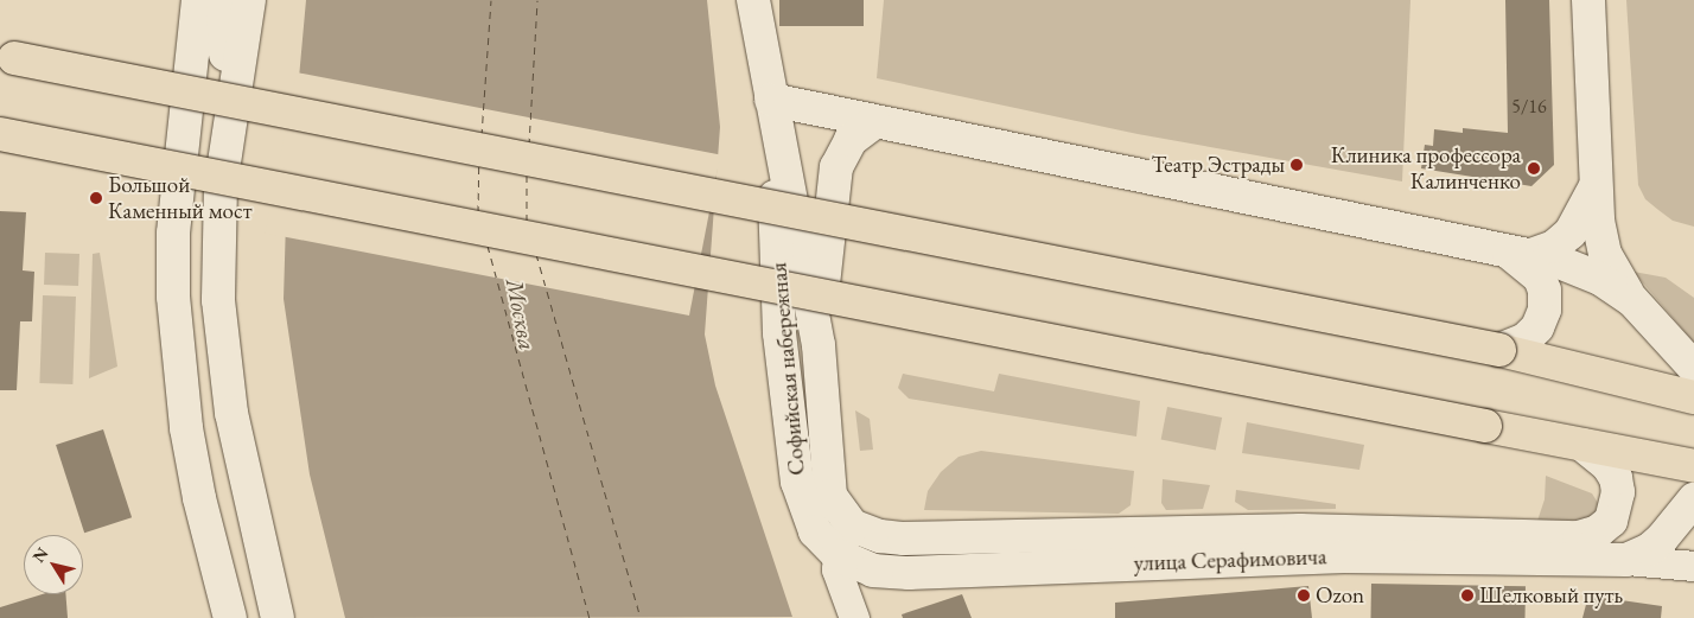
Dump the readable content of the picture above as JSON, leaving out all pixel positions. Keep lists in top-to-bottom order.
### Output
{
  "streets": {
    "main road": ["Софийская набережная", "улица Серафимовича"]
  },
  "crossings": [
    ["Софийская набережная", "улица Серафимовича"]
  ],
  "water": ["Москва"],
  "places": [
    "Театр Эстрады",
    "Клиника профессора Калинченко",
    "Большой Каменный мост",
    "Ozon",
    "Шелковый путь"
  ],
  "house_numbers": ["5/16"],
  "north": "top left"
}
